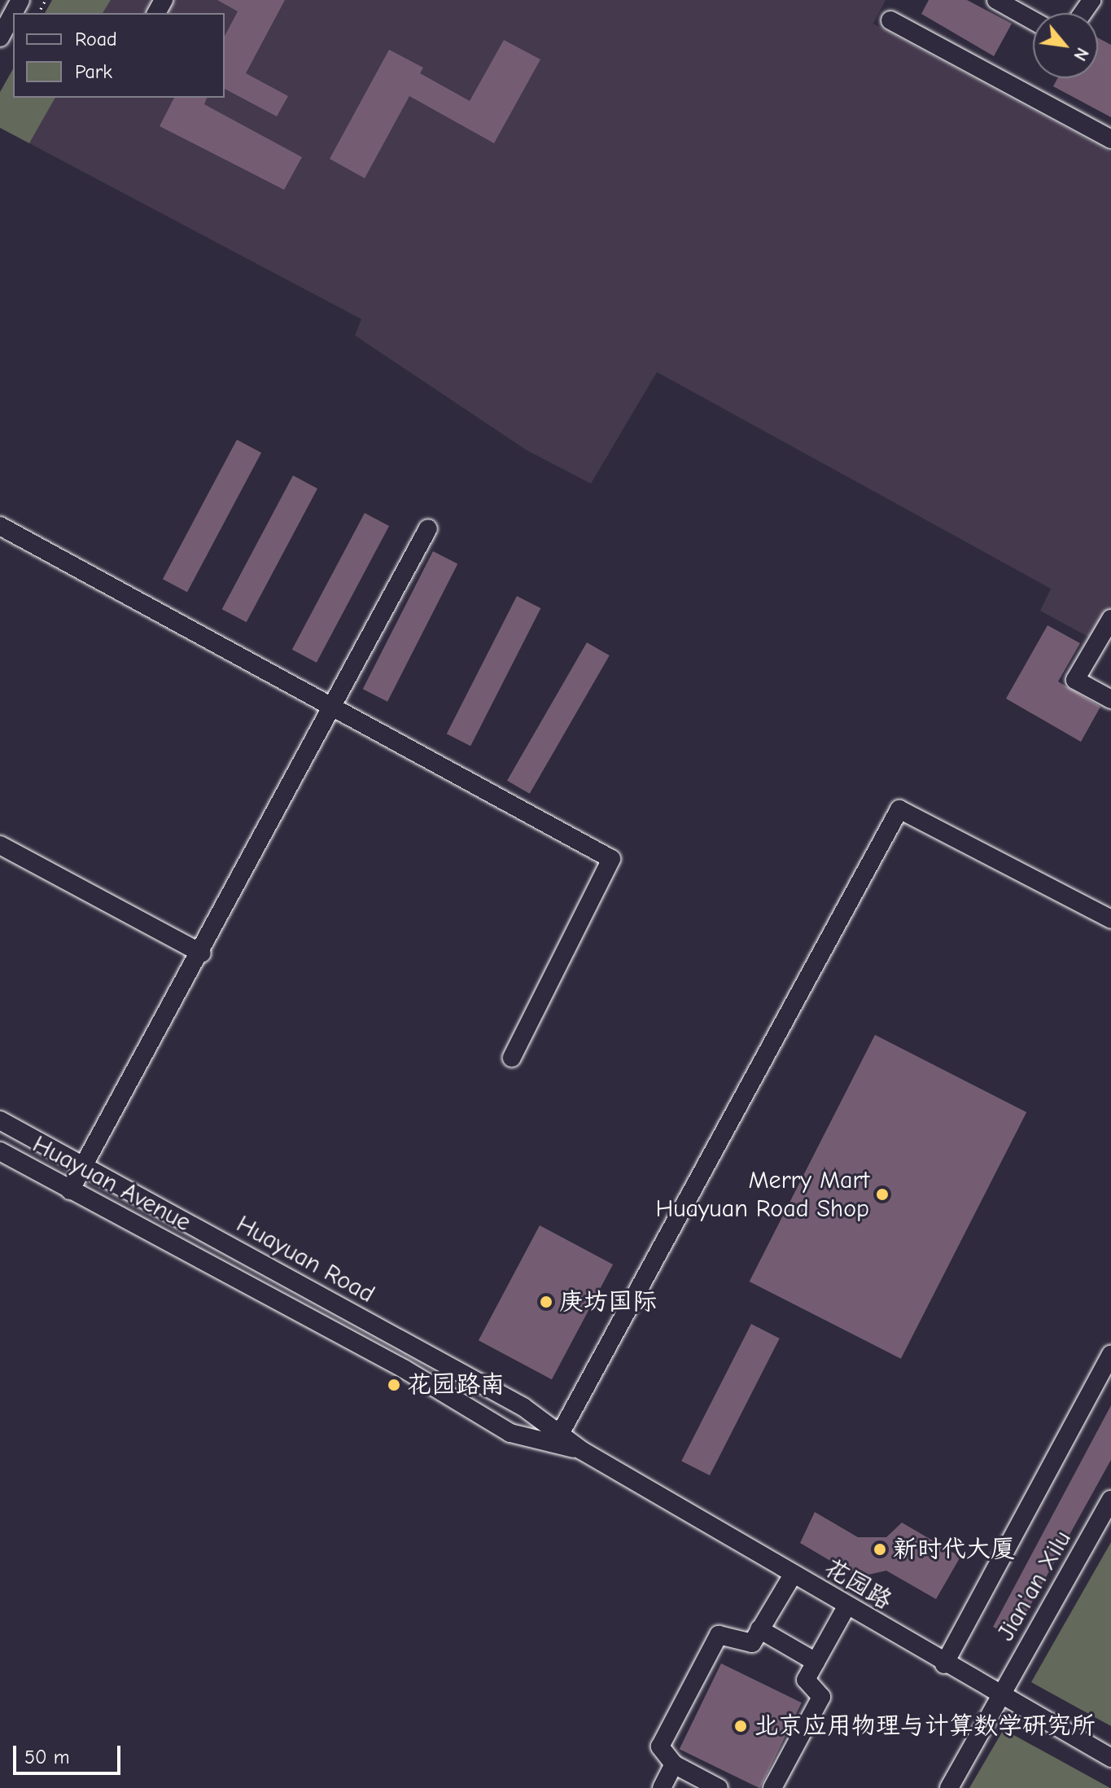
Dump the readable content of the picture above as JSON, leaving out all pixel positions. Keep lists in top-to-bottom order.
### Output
{
  "streets": {
    "street": [
      "Huayuan Avenue",
      "Huayuan Road",
      "花园路",
      "Jian'an Xilu"
    ]
  },
  "crossings": [
    ["Huayuan Avenue", "Huayuan Road"],
    ["Huayuan Avenue", "花园路"],
    ["Huayuan Road", "花园路"],
    ["花园路", "Jian'an Xilu"]
  ],
  "places": [
    "Merry Mart Huayuan Road Shop",
    "庚坊国际",
    "花园路南",
    "新时代大厦",
    "北京应用物理与计算数学研究所"
  ],
  "legend": ["Road", "Park"],
  "scale_bar": "50 m",
  "north": "bottom right"
}
